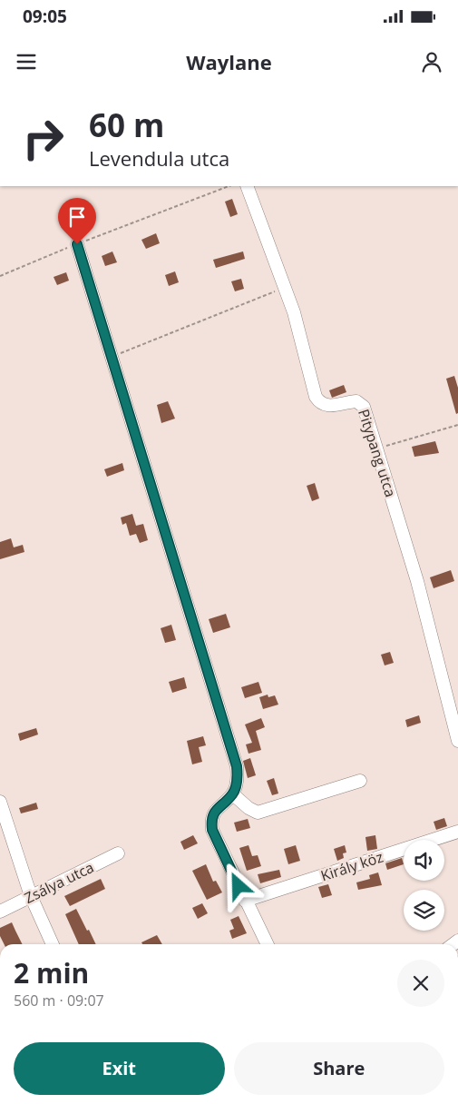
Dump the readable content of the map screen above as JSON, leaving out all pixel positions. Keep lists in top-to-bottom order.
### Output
{
  "streets": {
    "street": ["Pitypang utca", "Király köz", "Zsálya utca"]
  },
  "page": {
    "status": "09:05",
    "header": "Waylane",
    "turn": ["60 m", "Levendula utca"],
    "heading": ["2 min", "560 m · 09:07"],
    "buttons": ["Exit", "Share"]
  }
}
